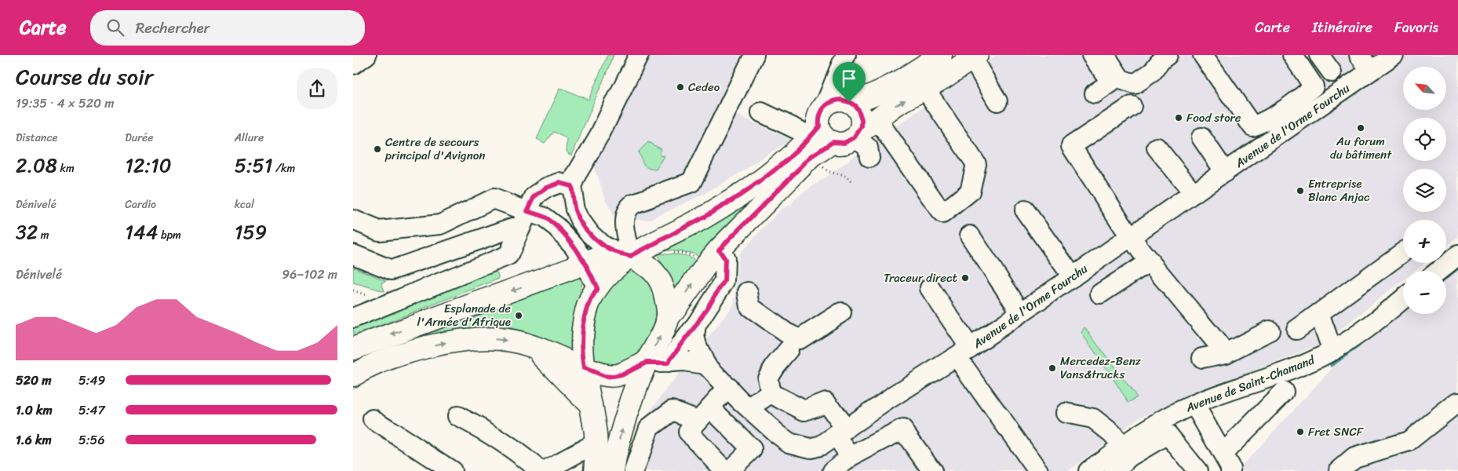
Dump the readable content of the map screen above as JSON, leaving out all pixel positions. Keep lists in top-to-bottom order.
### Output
{
  "streets": {
    "street": ["Avenue de l'Orme Fourchu", "Avenue de Saint-Chamand"]
  },
  "places": [
    "Cedeo",
    "Food store",
    "Au forum du bâtiment",
    "Centre de secours principal d'Avignon",
    "Entreprise Blanc Anjac",
    "Traceur direct",
    "Esplanade de l'Armée d'Afrique",
    "Mercedez-Benz Vans&trucks",
    "Fret SNCF"
  ],
  "north": "top left",
  "page": {
    "header": "Carte",
    "search": "Rechercher",
    "nav": ["Carte", "Itinéraire", "Favoris"],
    "heading": ["Course du soir", "19:35 · 4 × 520 m"],
    "map_buttons": ["+", "−"],
    "stats": [
      ["Distance", "2.08 km"],
      ["Durée", "12:10"],
      ["Allure", "5:51 /km"],
      ["Dénivelé", "32 m"],
      ["Cardio", "144 bpm"],
      ["kcal", "159"]
    ],
    "chart": ["Dénivelé", "96–102 m"],
    "list": [
      {
        "name": "520 m",
        "note": "5:49"
      },
      {
        "name": "1.0 km",
        "note": "5:47"
      },
      {
        "name": "1.6 km",
        "note": "5:56"
      }
    ]
  }
}
